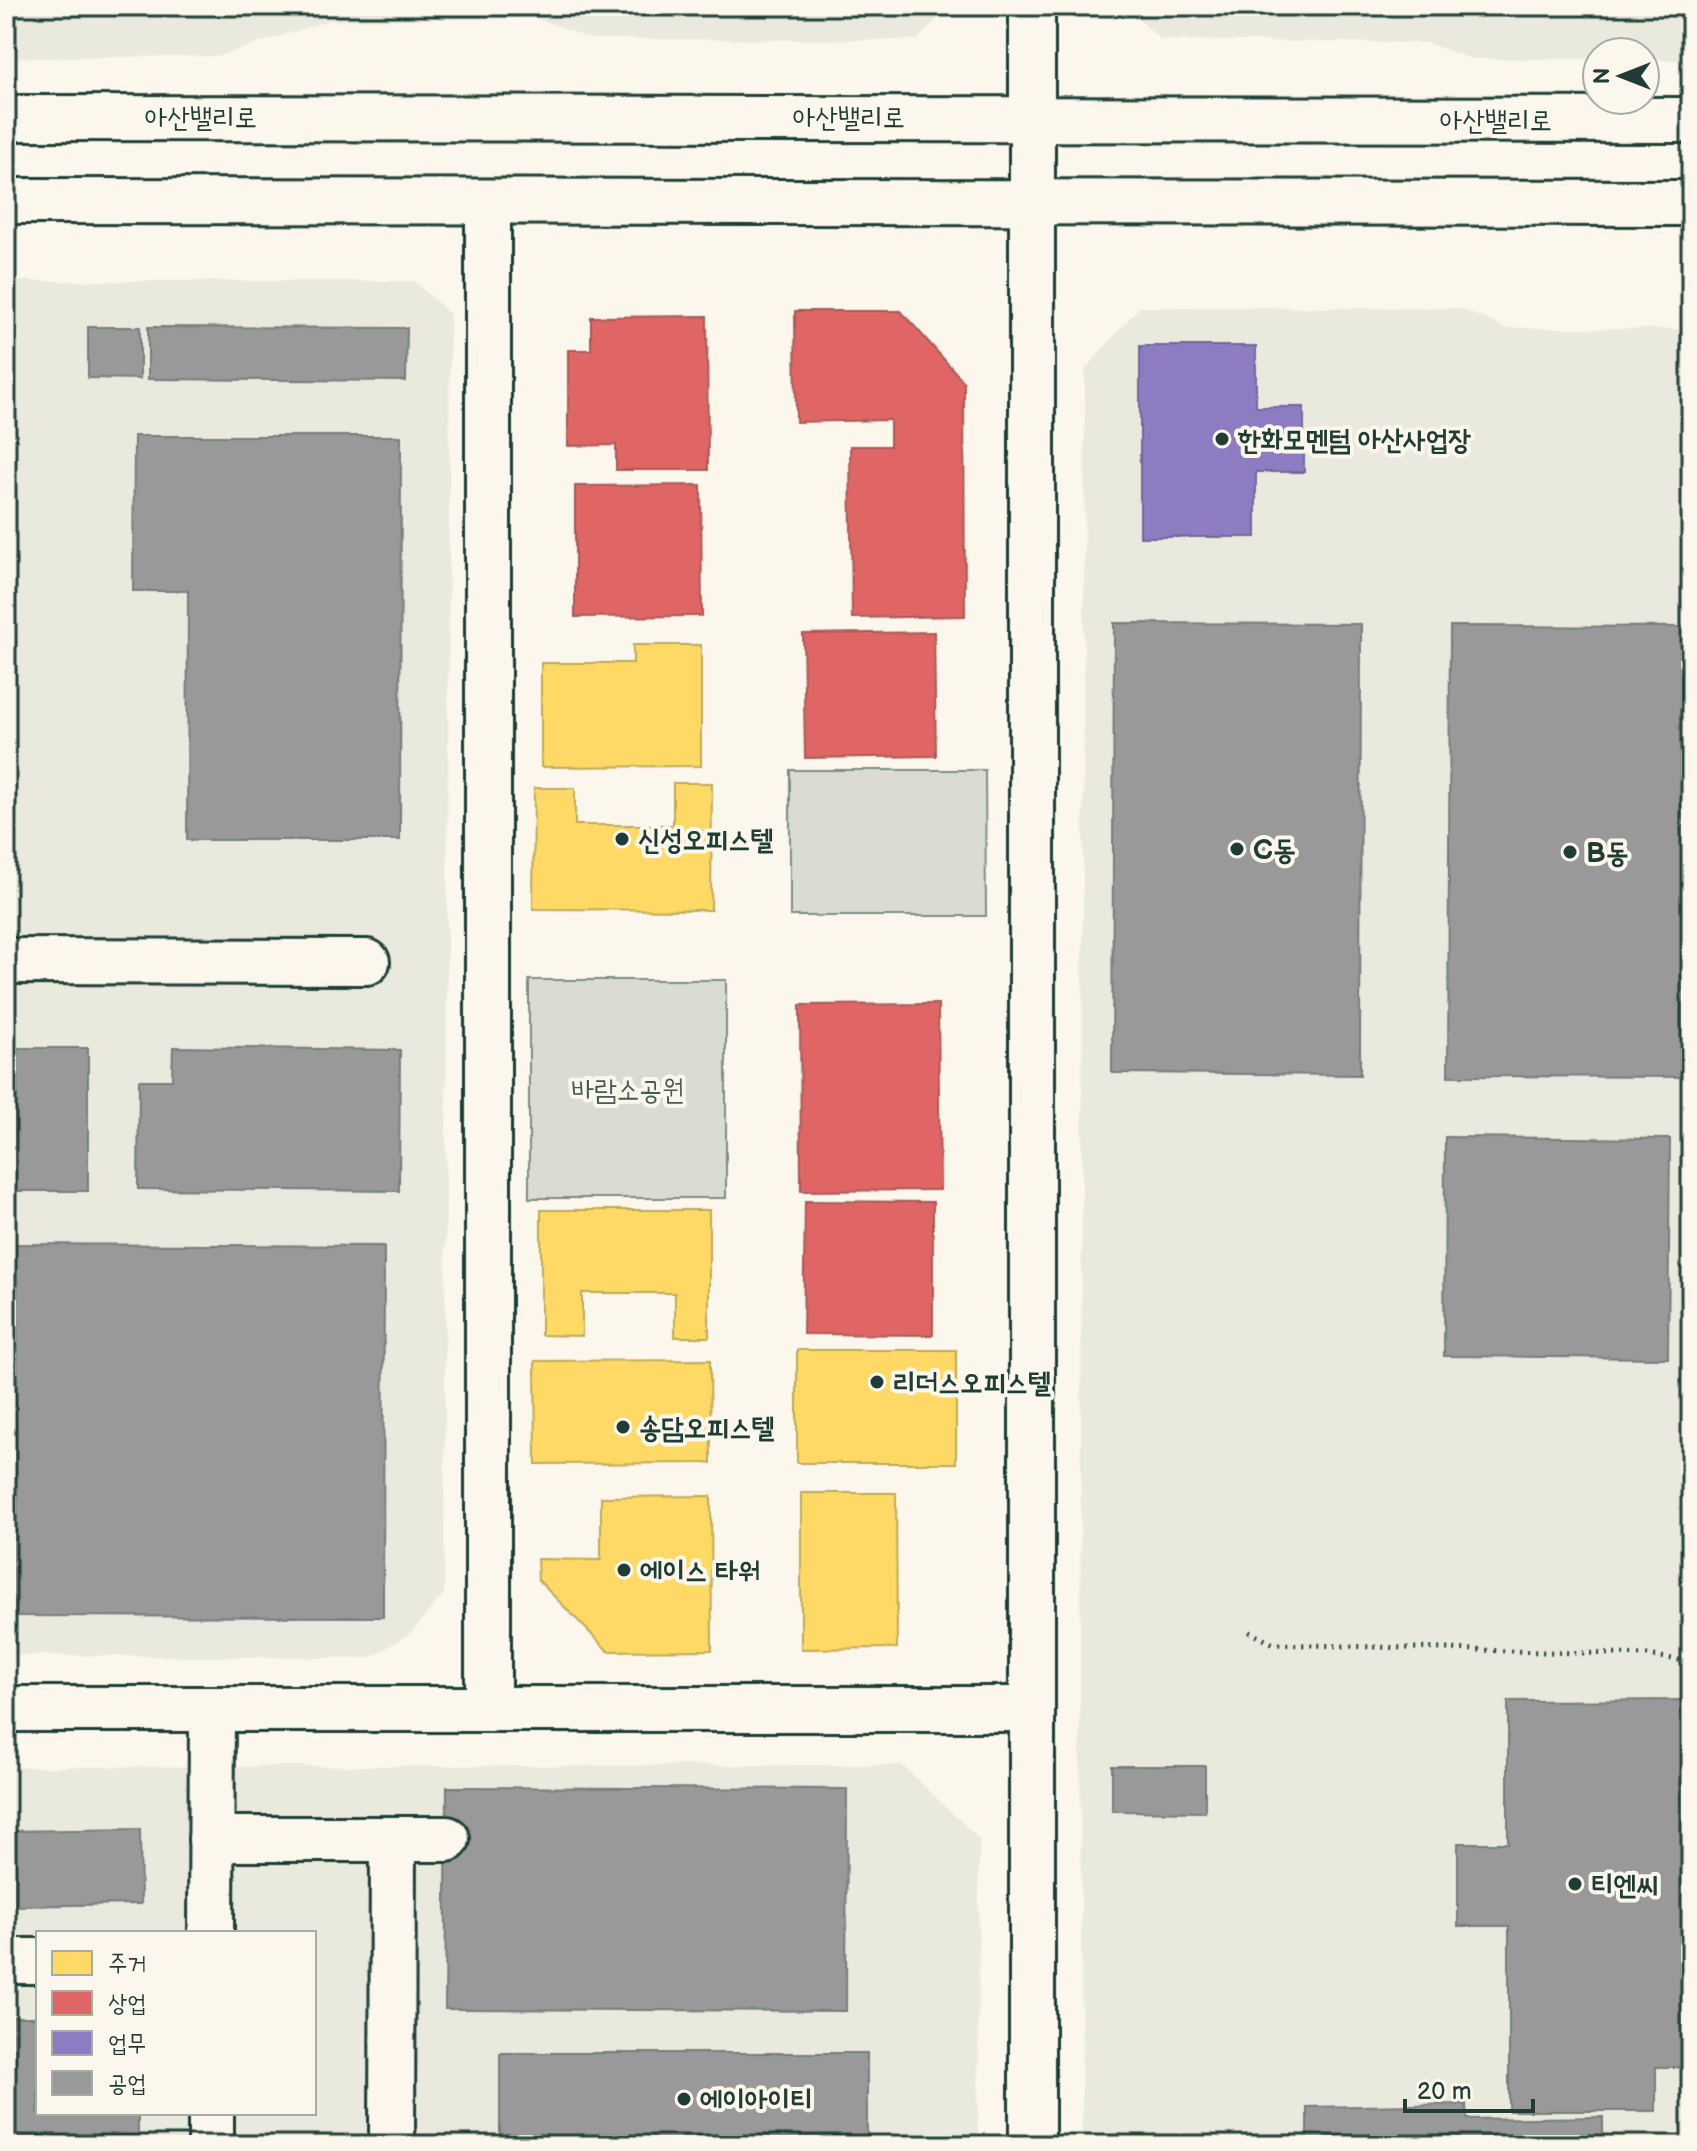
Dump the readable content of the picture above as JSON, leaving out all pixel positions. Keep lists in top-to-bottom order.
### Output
{
  "streets": {
    "street": ["아산밸리로"]
  },
  "parks": ["바람소공원"],
  "places": [
    "한화모멘텀 아산사업장",
    "신성오피스텔",
    "C동",
    "B동",
    "리더스오피스텔",
    "송담오피스텔",
    "에이스 타워",
    "티엔씨",
    "에이아이티"
  ],
  "legend": [
    "주거",
    "상업",
    "업무",
    "공업"
  ],
  "scale_bar": "20 m",
  "north": "left"
}
